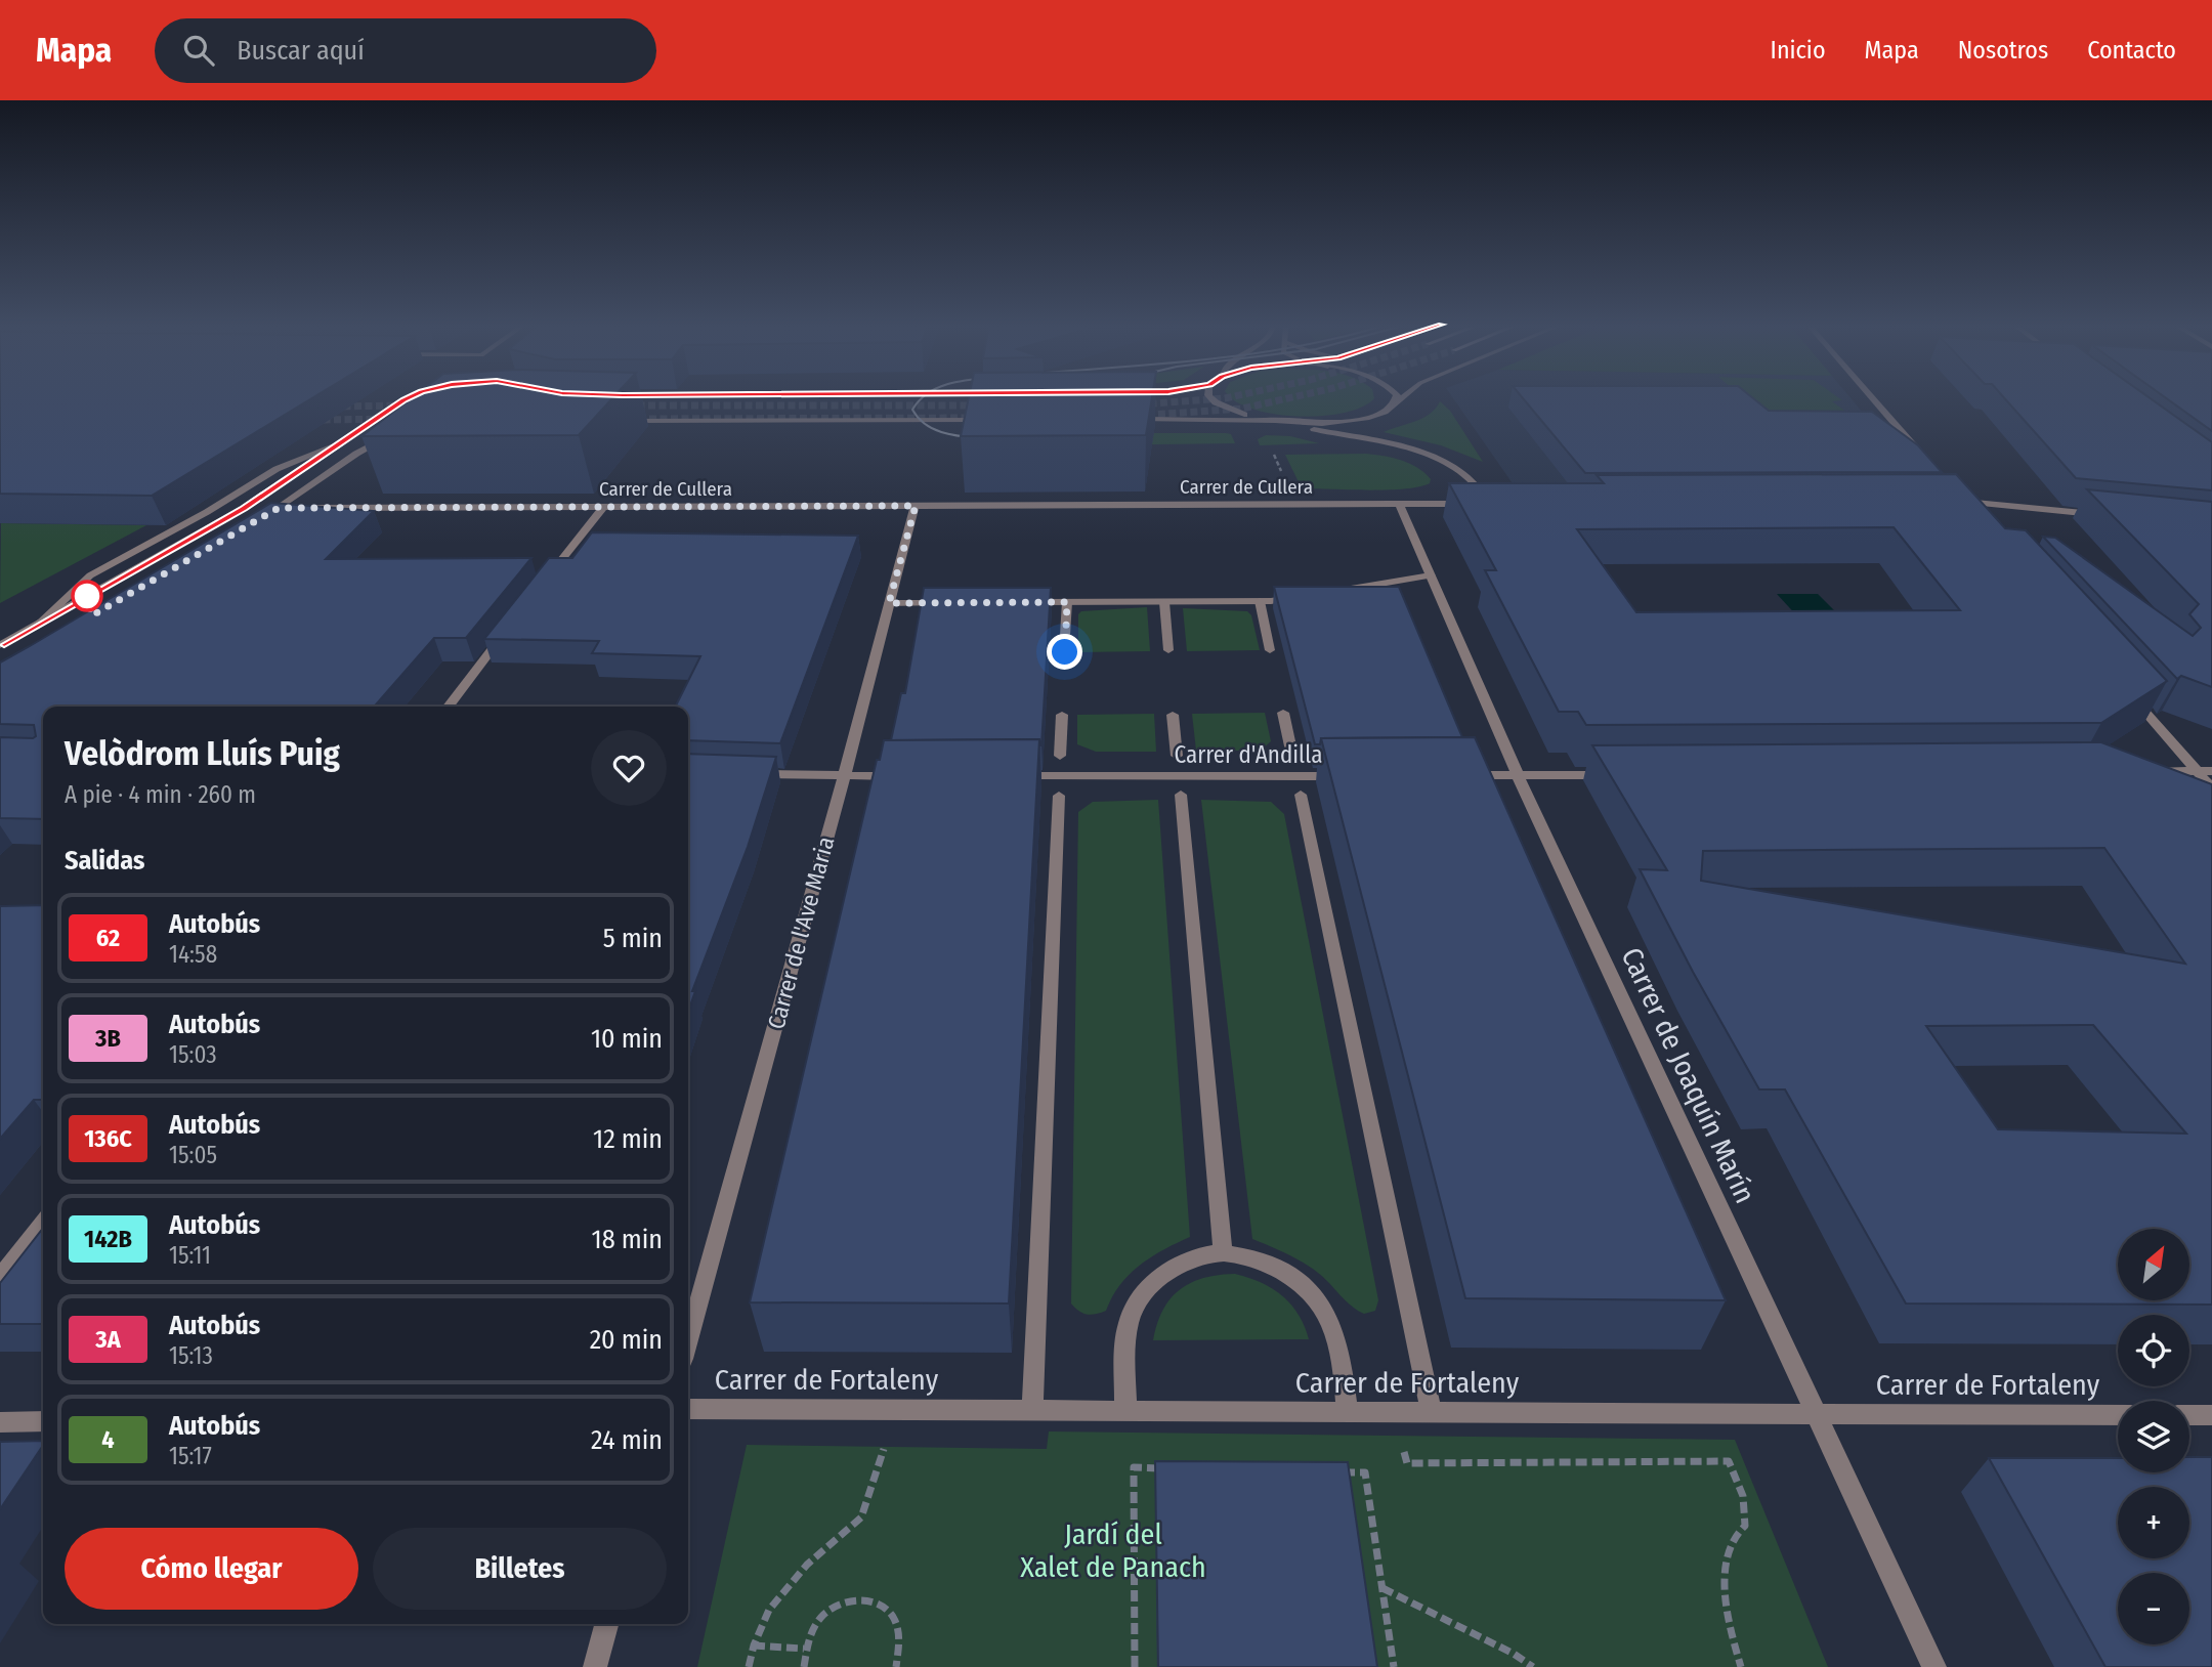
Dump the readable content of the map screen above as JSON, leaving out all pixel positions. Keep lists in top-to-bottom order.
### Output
{
  "streets": {
    "street": [
      "Carrer de Cullera",
      "Carrer d'Andilla",
      "Carrer de l'Ave Maria",
      "Carrer de Joaquín Marín",
      "Carrer de Fortaleny"
    ]
  },
  "crossings": [
    ["Carrer de Cullera", "Carrer de l'Ave Maria"],
    ["Carrer de Cullera", "Carrer de Joaquín Marín"],
    ["Carrer de Joaquín Marín", "Carrer de Fortaleny"]
  ],
  "parks": ["Jardí del Xalet de Panach"],
  "lines": ["bus line 62"],
  "north": "top right",
  "page": {
    "header": "Mapa",
    "search": "Buscar aquí",
    "nav": [
      "Inicio",
      "Mapa",
      "Nosotros",
      "Contacto"
    ],
    "heading": [
      ["Velòdrom Lluís Puig", "A pie · 4 min · 260 m"],
      "Salidas"
    ],
    "list": [
      {
        "mark": "62",
        "name": "Autobús",
        "note": "14:58",
        "value": "5 min"
      },
      {
        "mark": "3B",
        "name": "Autobús",
        "note": "15:03",
        "value": "10 min"
      },
      {
        "mark": "136C",
        "name": "Autobús",
        "note": "15:05",
        "value": "12 min"
      },
      {
        "mark": "142B",
        "name": "Autobús",
        "note": "15:11",
        "value": "18 min"
      },
      {
        "mark": "3A",
        "name": "Autobús",
        "note": "15:13",
        "value": "20 min"
      },
      {
        "mark": "4",
        "name": "Autobús",
        "note": "15:17",
        "value": "24 min"
      }
    ],
    "map_buttons": ["+", "−"],
    "buttons": ["Cómo llegar", "Billetes"]
  }
}
